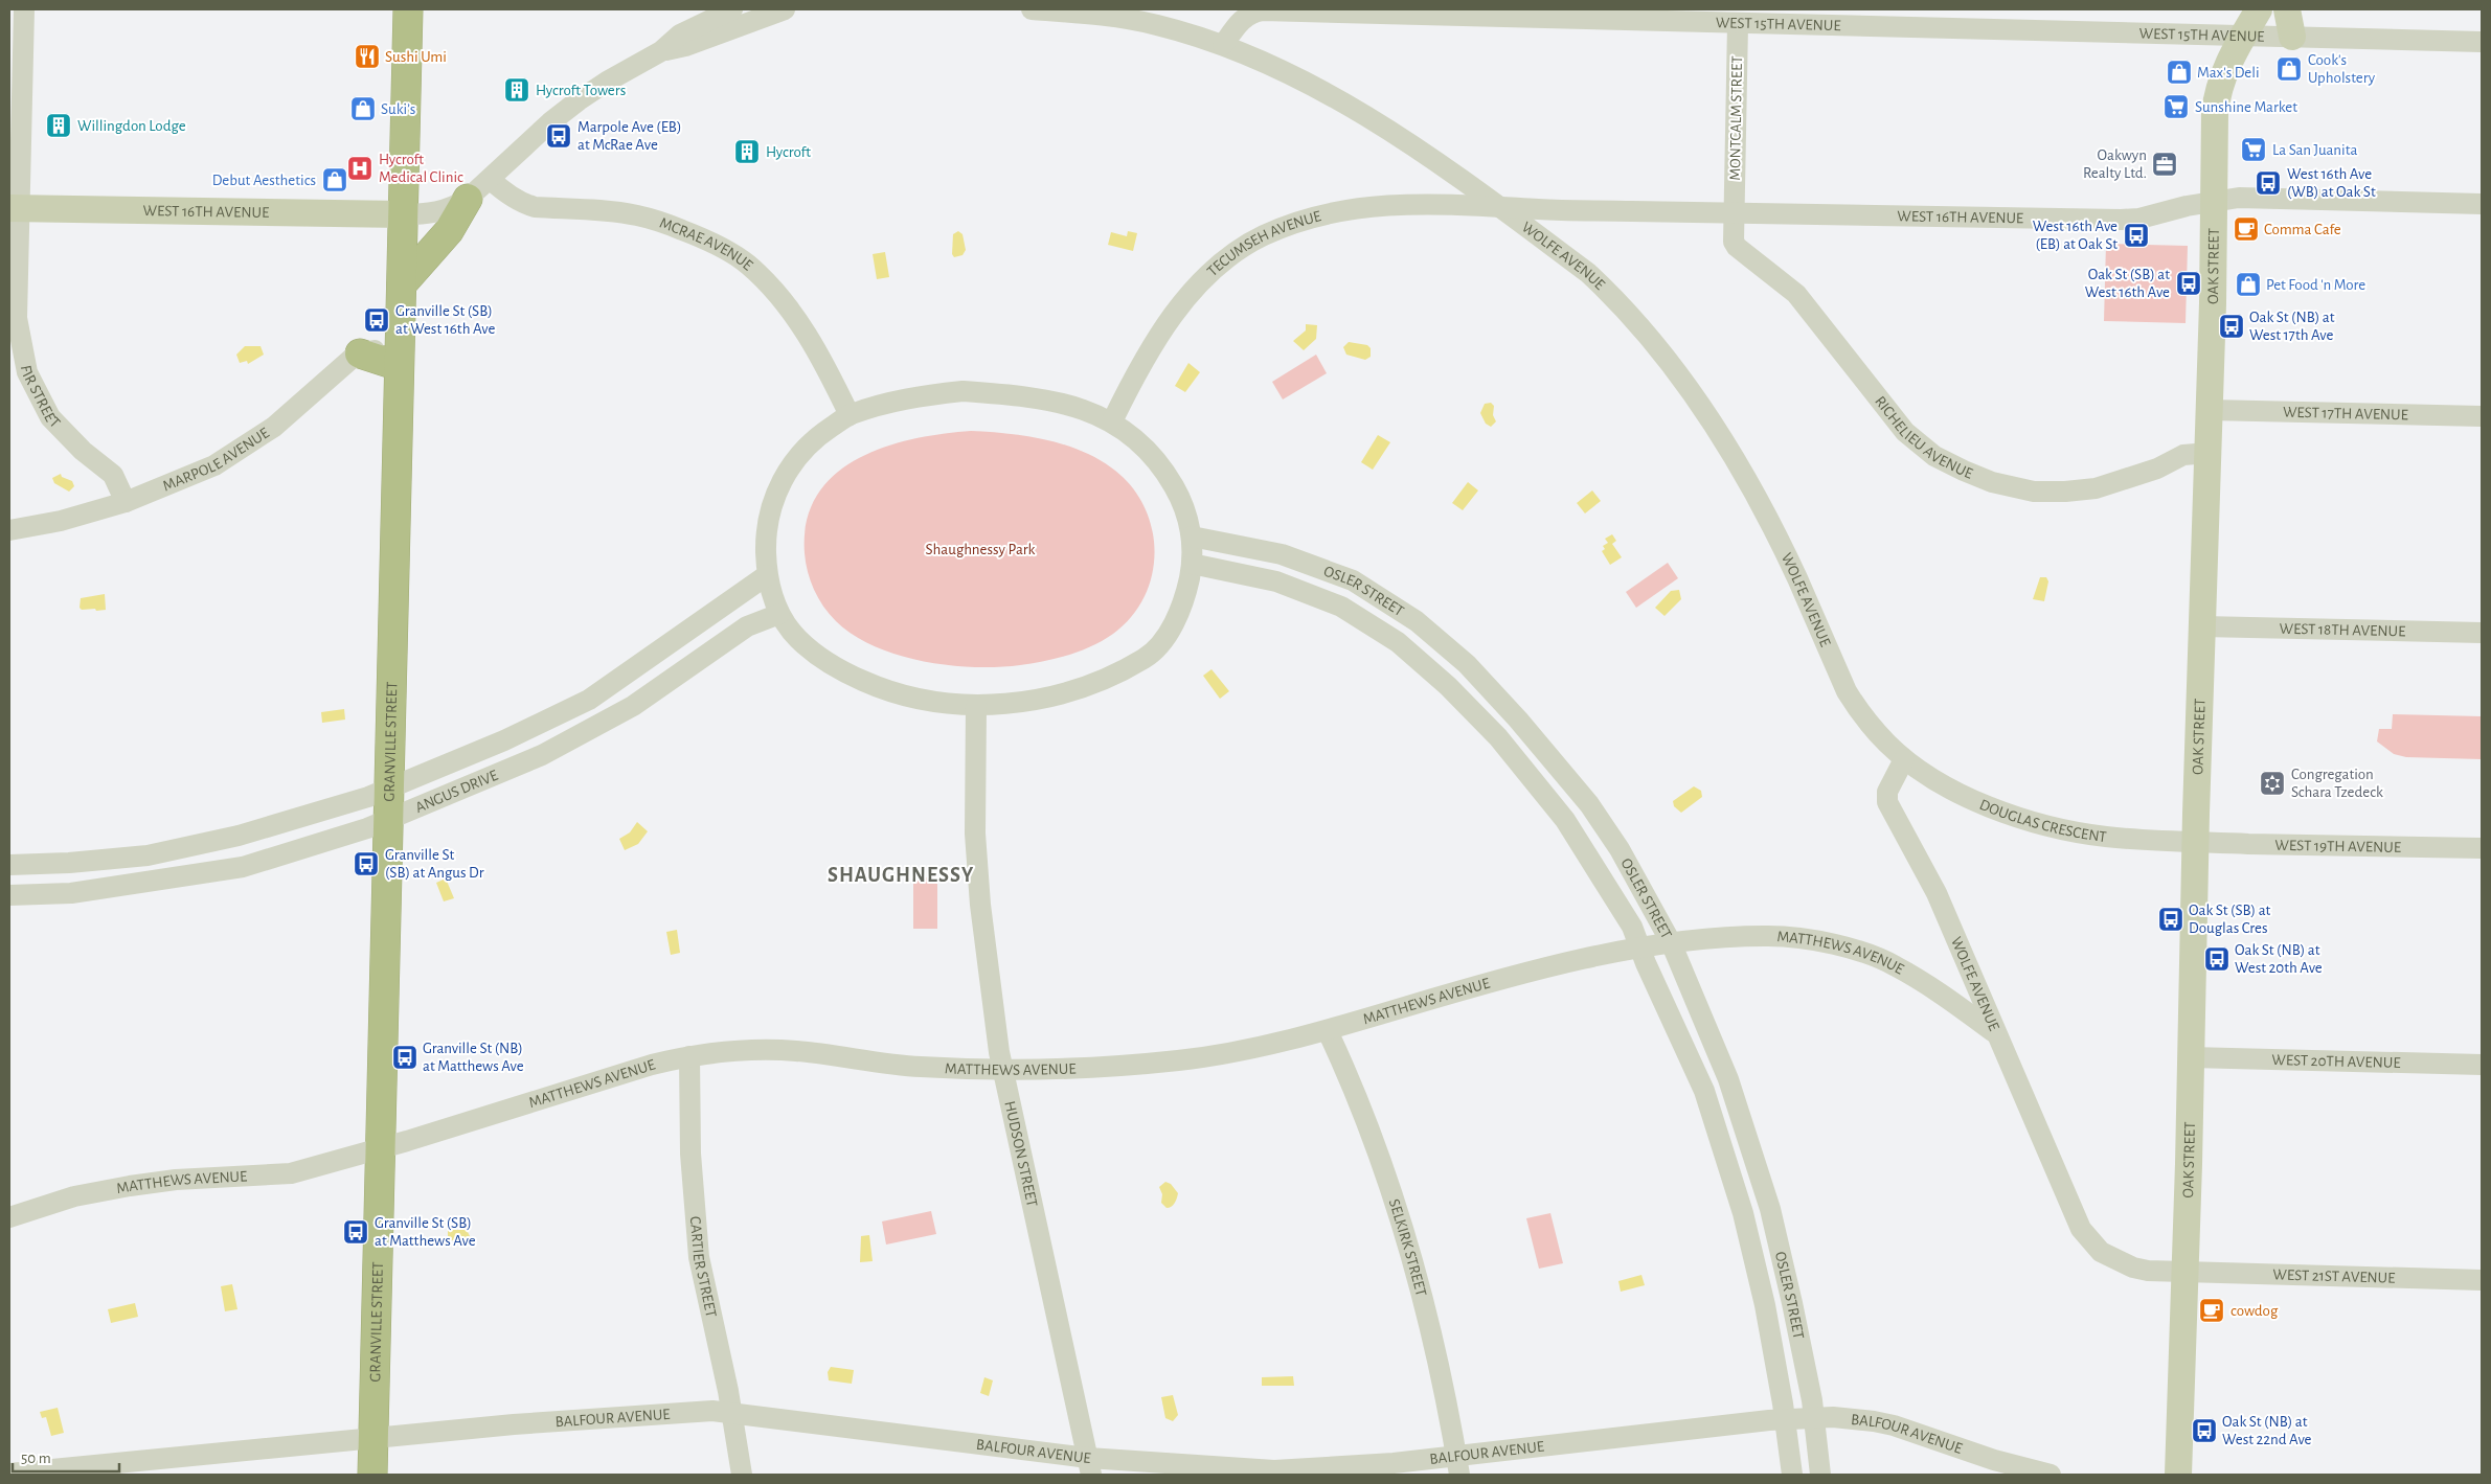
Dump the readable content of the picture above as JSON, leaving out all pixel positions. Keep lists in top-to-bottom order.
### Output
{
  "streets": {
    "highway": ["GRANVILLE STREET"],
    "main road": ["WEST 16TH AVENUE", "OAK STREET"],
    "street": [
      "WEST 15TH AVENUE",
      "MONTCALM STREET",
      "MCRAE AVENUE",
      "TECUMSEH AVENUE",
      "WOLFE AVENUE",
      "FIR STREET",
      "WEST 17TH AVENUE",
      "RICHELIEU AVENUE",
      "MARPOLE AVENUE",
      "OSLER STREET",
      "WEST 18TH AVENUE",
      "ANGUS DRIVE",
      "DOUGLAS CRESCENT",
      "WEST 19TH AVENUE",
      "MATTHEWS AVENUE",
      "WEST 20TH AVENUE",
      "HUDSON STREET",
      "SELKIRK STREET",
      "CARTIER STREET",
      "WEST 21ST AVENUE",
      "BALFOUR AVENUE"
    ]
  },
  "crossings": [
    ["WEST 15TH AVENUE", "MONTCALM STREET"],
    ["WEST 15TH AVENUE", "WOLFE AVENUE"],
    ["WEST 15TH AVENUE", "OAK STREET"],
    ["MONTCALM STREET", "WEST 16TH AVENUE"],
    ["MONTCALM STREET", "RICHELIEU AVENUE"],
    ["WEST 16TH AVENUE", "TECUMSEH AVENUE"],
    ["WEST 16TH AVENUE", "WOLFE AVENUE"],
    ["WEST 16TH AVENUE", "OAK STREET"],
    ["WEST 16TH AVENUE", "FIR STREET"],
    ["WEST 16TH AVENUE", "RICHELIEU AVENUE"],
    ["WEST 16TH AVENUE", "GRANVILLE STREET"],
    ["TECUMSEH AVENUE", "WOLFE AVENUE"],
    ["WOLFE AVENUE", "OAK STREET"],
    ["WOLFE AVENUE", "DOUGLAS CRESCENT"],
    ["WOLFE AVENUE", "MATTHEWS AVENUE"],
    ["WOLFE AVENUE", "WEST 21ST AVENUE"],
    ["OAK STREET", "WEST 17TH AVENUE"],
    ["OAK STREET", "RICHELIEU AVENUE"],
    ["OAK STREET", "WEST 18TH AVENUE"],
    ["OAK STREET", "DOUGLAS CRESCENT"],
    ["OAK STREET", "WEST 19TH AVENUE"],
    ["OAK STREET", "WEST 20TH AVENUE"],
    ["OAK STREET", "WEST 21ST AVENUE"],
    ["FIR STREET", "MARPOLE AVENUE"],
    ["OSLER STREET", "MATTHEWS AVENUE"],
    ["OSLER STREET", "BALFOUR AVENUE"],
    ["GRANVILLE STREET", "ANGUS DRIVE"],
    ["GRANVILLE STREET", "MATTHEWS AVENUE"],
    ["GRANVILLE STREET", "BALFOUR AVENUE"],
    ["DOUGLAS CRESCENT", "WEST 19TH AVENUE"],
    ["MATTHEWS AVENUE", "HUDSON STREET"],
    ["MATTHEWS AVENUE", "SELKIRK STREET"],
    ["MATTHEWS AVENUE", "CARTIER STREET"],
    ["HUDSON STREET", "BALFOUR AVENUE"],
    ["SELKIRK STREET", "BALFOUR AVENUE"],
    ["CARTIER STREET", "BALFOUR AVENUE"]
  ],
  "districts": ["SHAUGHNESSY"],
  "parks": ["Shaughnessy Park"],
  "places": {
    "restaurant": ["Sushi Umi"],
    "shop": [
      "Cook's Upholstery",
      "Max's Deli",
      "Suki’s",
      "Debut Aesthetics",
      "Pet Food 'n More"
    ],
    "building": ["Hycroft Towers", "Willingdon Lodge", "Hycroft"],
    "supermarket": ["Sunshine Market", "La San Juanita"],
    "bus stop": [
      "Marpole Ave (EB) at McRae Ave",
      "West 16th Ave (WB) at Oak St",
      "West 16th Ave (EB) at Oak St",
      "Oak St (SB) at West 16th Ave",
      "Granville St (SB) at West 16th Ave",
      "Oak St (NB) at West 17th Ave",
      "Granville St (SB) at Angus Dr",
      "Oak St (SB) at Douglas Cres",
      "Oak St (NB) at West 20th Ave",
      "Granville St (NB) at Matthews Ave",
      "Granville St (SB) at Matthews Ave",
      "Oak St (NB) at West 22nd Ave"
    ],
    "office": ["Oakwyn Realty Ltd."],
    "hospital": ["Hycroft Medical Clinic"],
    "cafe": ["Comma Cafe", "cowdog"],
    "synagogue": ["Congregation Schara Tzedeck"]
  },
  "scale_bar": "50 m"
}
